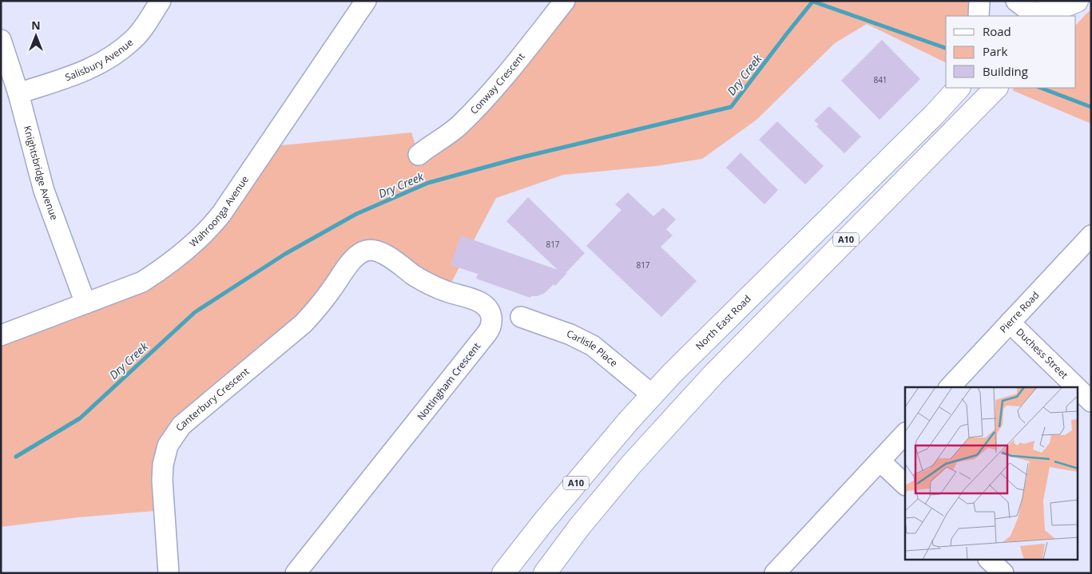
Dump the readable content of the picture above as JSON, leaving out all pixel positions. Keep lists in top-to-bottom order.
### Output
{
  "streets": {
    "highway": ["A10", "North East Road"],
    "street": [
      "Salisbury Avenue",
      "Conway Crescent",
      "Knightsbridge Avenue",
      "Wahroonga Avenue",
      "Pierre Road",
      "Carlisle Place",
      "Duchess Street",
      "Nottingham Crescent",
      "Canterbury Crescent"
    ]
  },
  "crossings": [
    ["Salisbury Avenue", "Knightsbridge Avenue"],
    ["Knightsbridge Avenue", "Wahroonga Avenue"],
    ["Pierre Road", "Duchess Street"],
    ["North East Road", "Carlisle Place"],
    ["Nottingham Crescent", "Canterbury Crescent"]
  ],
  "water": ["Dry Creek"],
  "house_numbers": ["841", "817", "817"],
  "legend": ["Road", "Park", "Building"],
  "north": "top"
}
